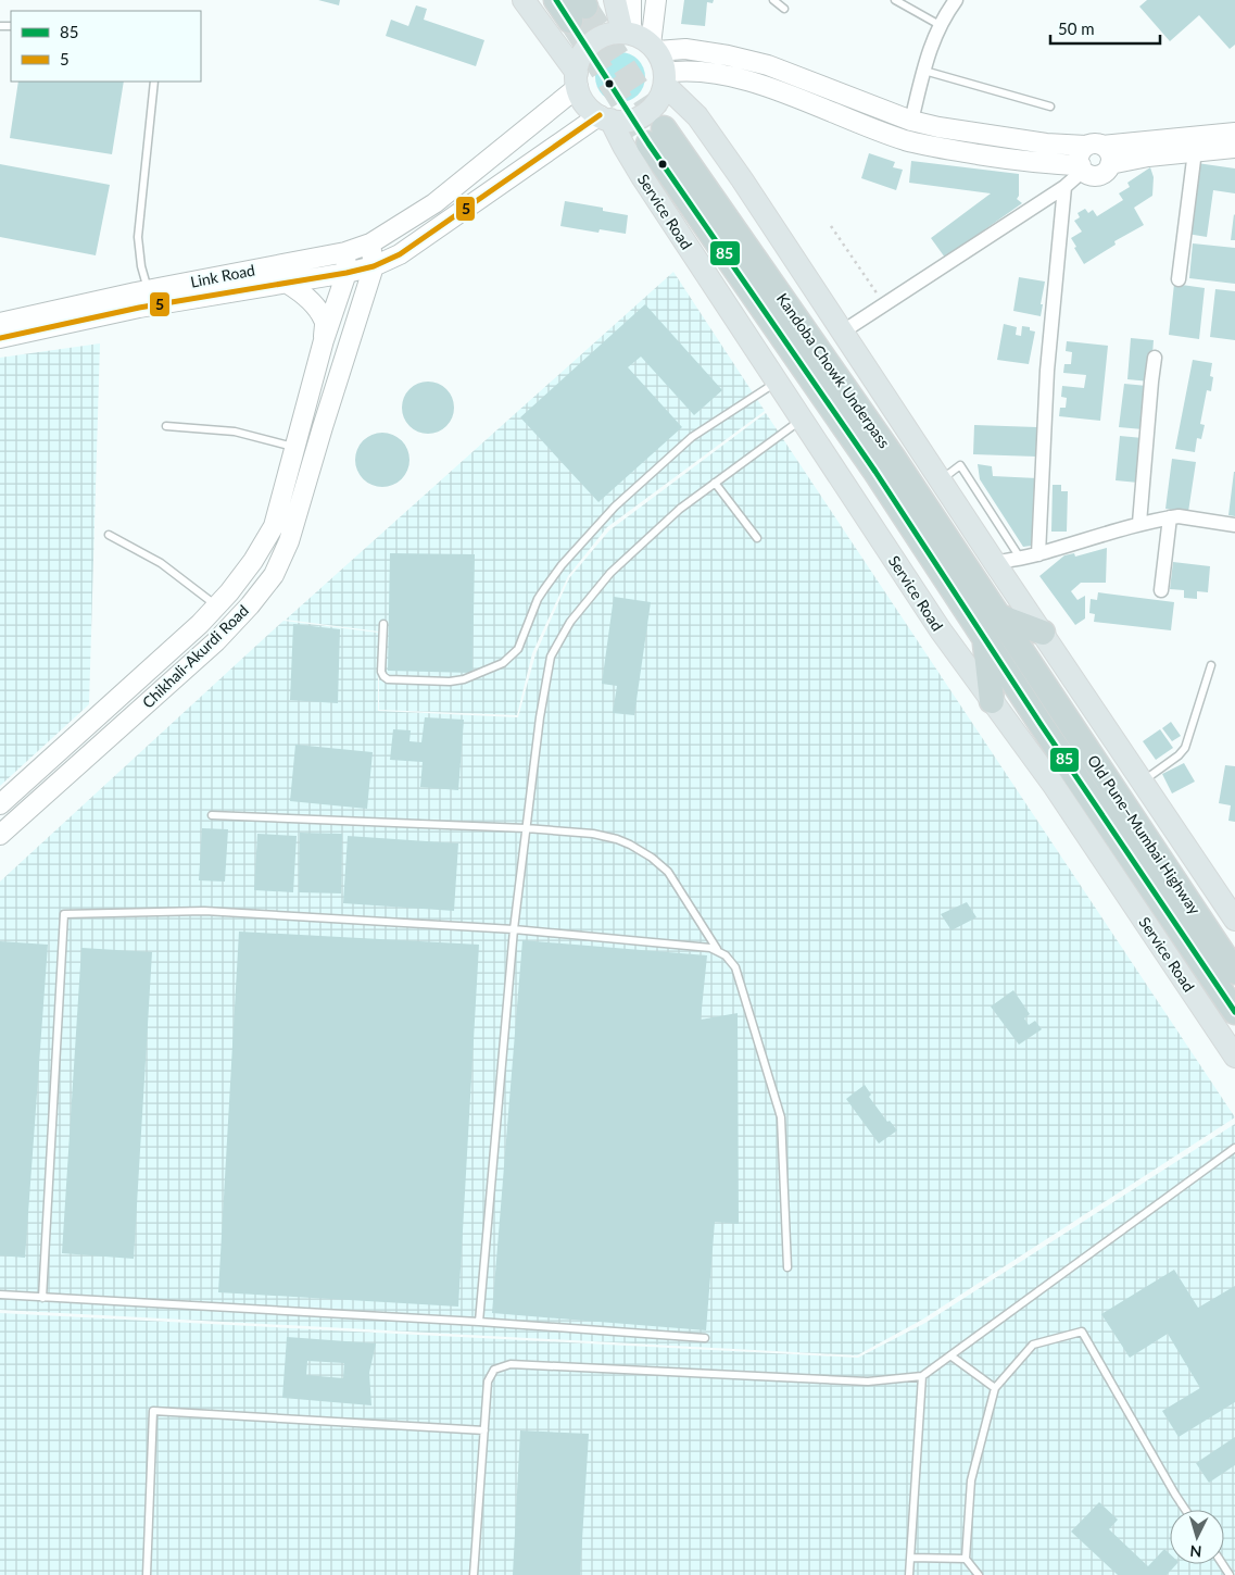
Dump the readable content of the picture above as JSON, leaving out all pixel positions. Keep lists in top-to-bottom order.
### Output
{
  "streets": {
    "highway": ["Kandoba Chowk Underpass", "Old Pune–Mumbai Highway"],
    "main road": ["Service Road", "Link Road", "Chikhali-Akurdi Road"]
  },
  "crossings": [
    ["Service Road", "Link Road"],
    ["Link Road", "Chikhali-Akurdi Road"],
    ["Kandoba Chowk Underpass", "Old Pune–Mumbai Highway"]
  ],
  "lines": ["transit line 85", "transit line 5"],
  "legend": ["85", "5"],
  "scale_bar": "50 m",
  "north": "bottom"
}
